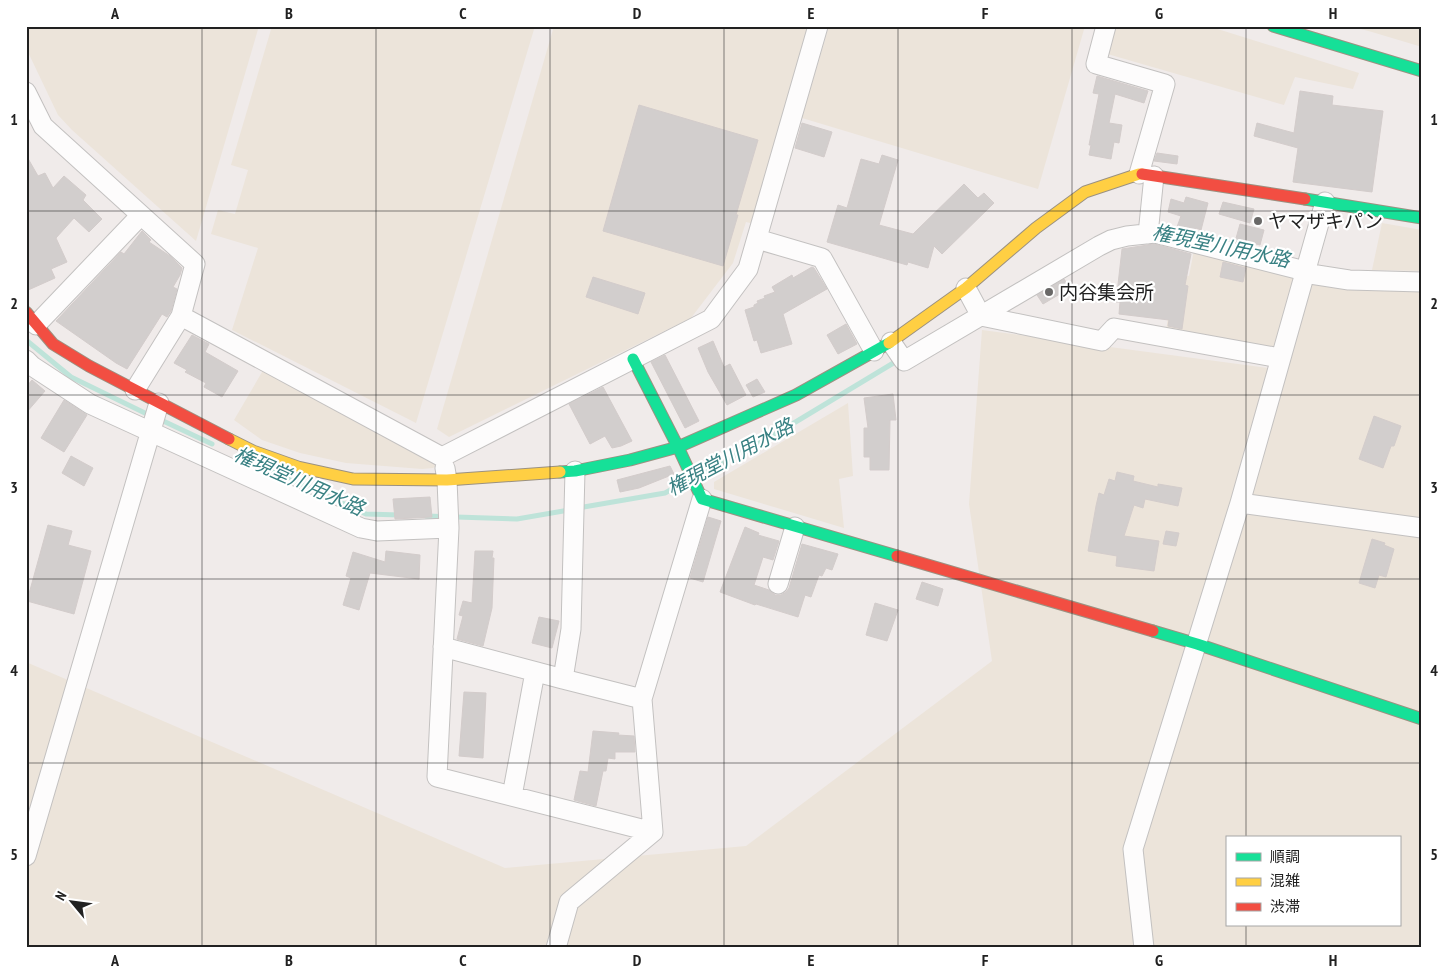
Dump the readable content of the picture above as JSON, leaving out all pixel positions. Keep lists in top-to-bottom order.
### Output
{
  "water": ["権現堂川用水路"],
  "places": ["ヤマザキパン", "内谷集会所"],
  "legend": ["順調", "混雑", "渋滞"],
  "north": "top left",
  "grid": {
    "columns": [
      "A",
      "B",
      "C",
      "D",
      "E",
      "F",
      "G",
      "H"
    ],
    "rows": [
      "1",
      "2",
      "3",
      "4",
      "5"
    ]
  }
}
